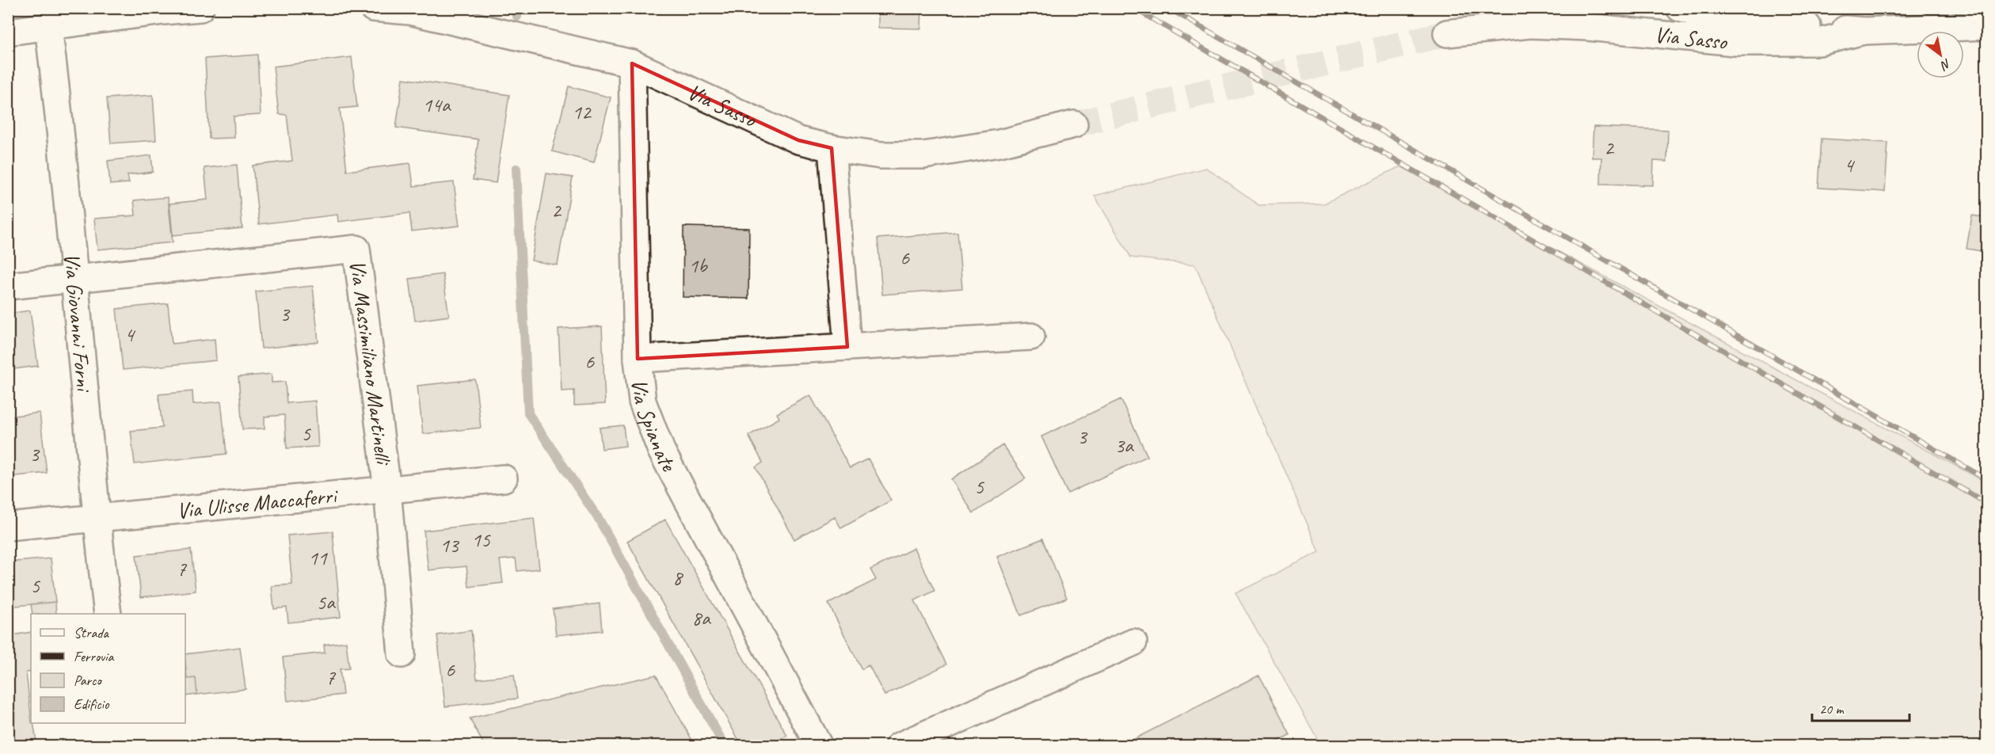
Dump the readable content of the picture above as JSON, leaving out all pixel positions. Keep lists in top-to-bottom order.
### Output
{
  "streets": {
    "street": [
      "Via Sasso",
      "Via Giovanni Forni",
      "Via Massimiliano Martinelli",
      "Via Spianate",
      "Via Ulisse Maccaferri"
    ]
  },
  "crossings": [
    ["Via Sasso", "Via Spianate"],
    ["Via Giovanni Forni", "Via Massimiliano Martinelli"],
    ["Via Giovanni Forni", "Via Ulisse Maccaferri"],
    ["Via Massimiliano Martinelli", "Via Ulisse Maccaferri"]
  ],
  "house_numbers": [
    "14a",
    "12",
    "2",
    "4",
    "2",
    "6",
    "1b",
    "3",
    "4",
    "6",
    "5",
    "3",
    "3a",
    "3",
    "5",
    "15",
    "13",
    "11",
    "7",
    "8",
    "5",
    "5a",
    "8a",
    "6",
    "7"
  ],
  "legend": [
    "Strada",
    "Ferrovia",
    "Parco",
    "Edificio"
  ],
  "scale_bar": "20 m",
  "north": "bottom right"
}
